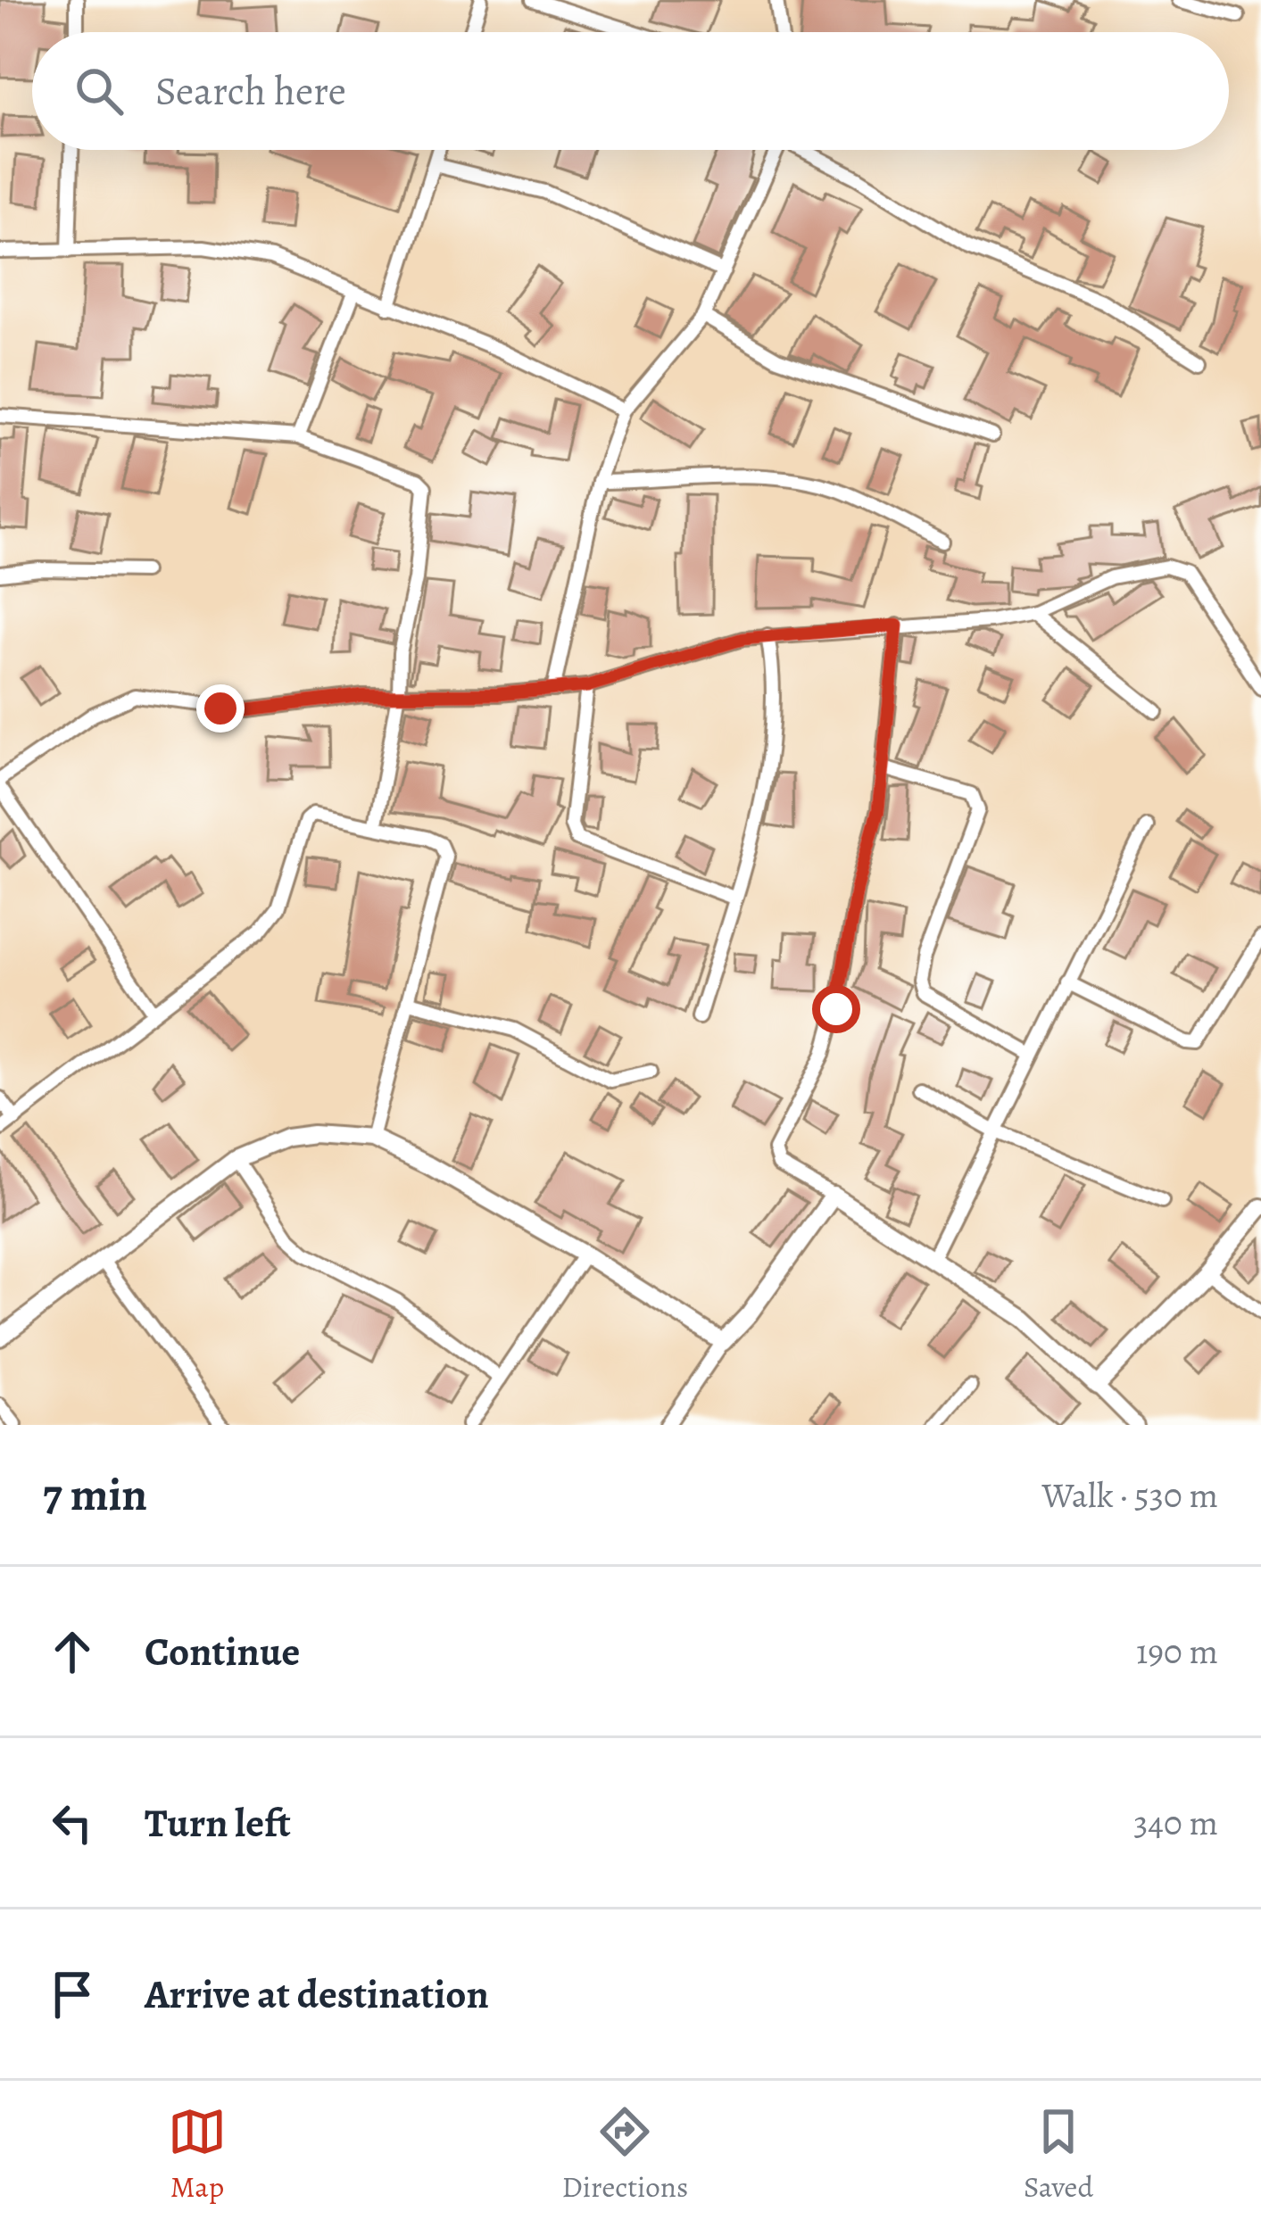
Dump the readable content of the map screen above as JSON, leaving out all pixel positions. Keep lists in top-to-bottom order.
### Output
{
  "page": {
    "search": "Search here",
    "heading": ["7 min", "Walk · 530 m"],
    "list": [
      ["Continue", "190 m"],
      ["Turn left", "340 m"],
      "Arrive at destination"
    ],
    "nav": ["Map", "Directions", "Saved"]
  }
}
